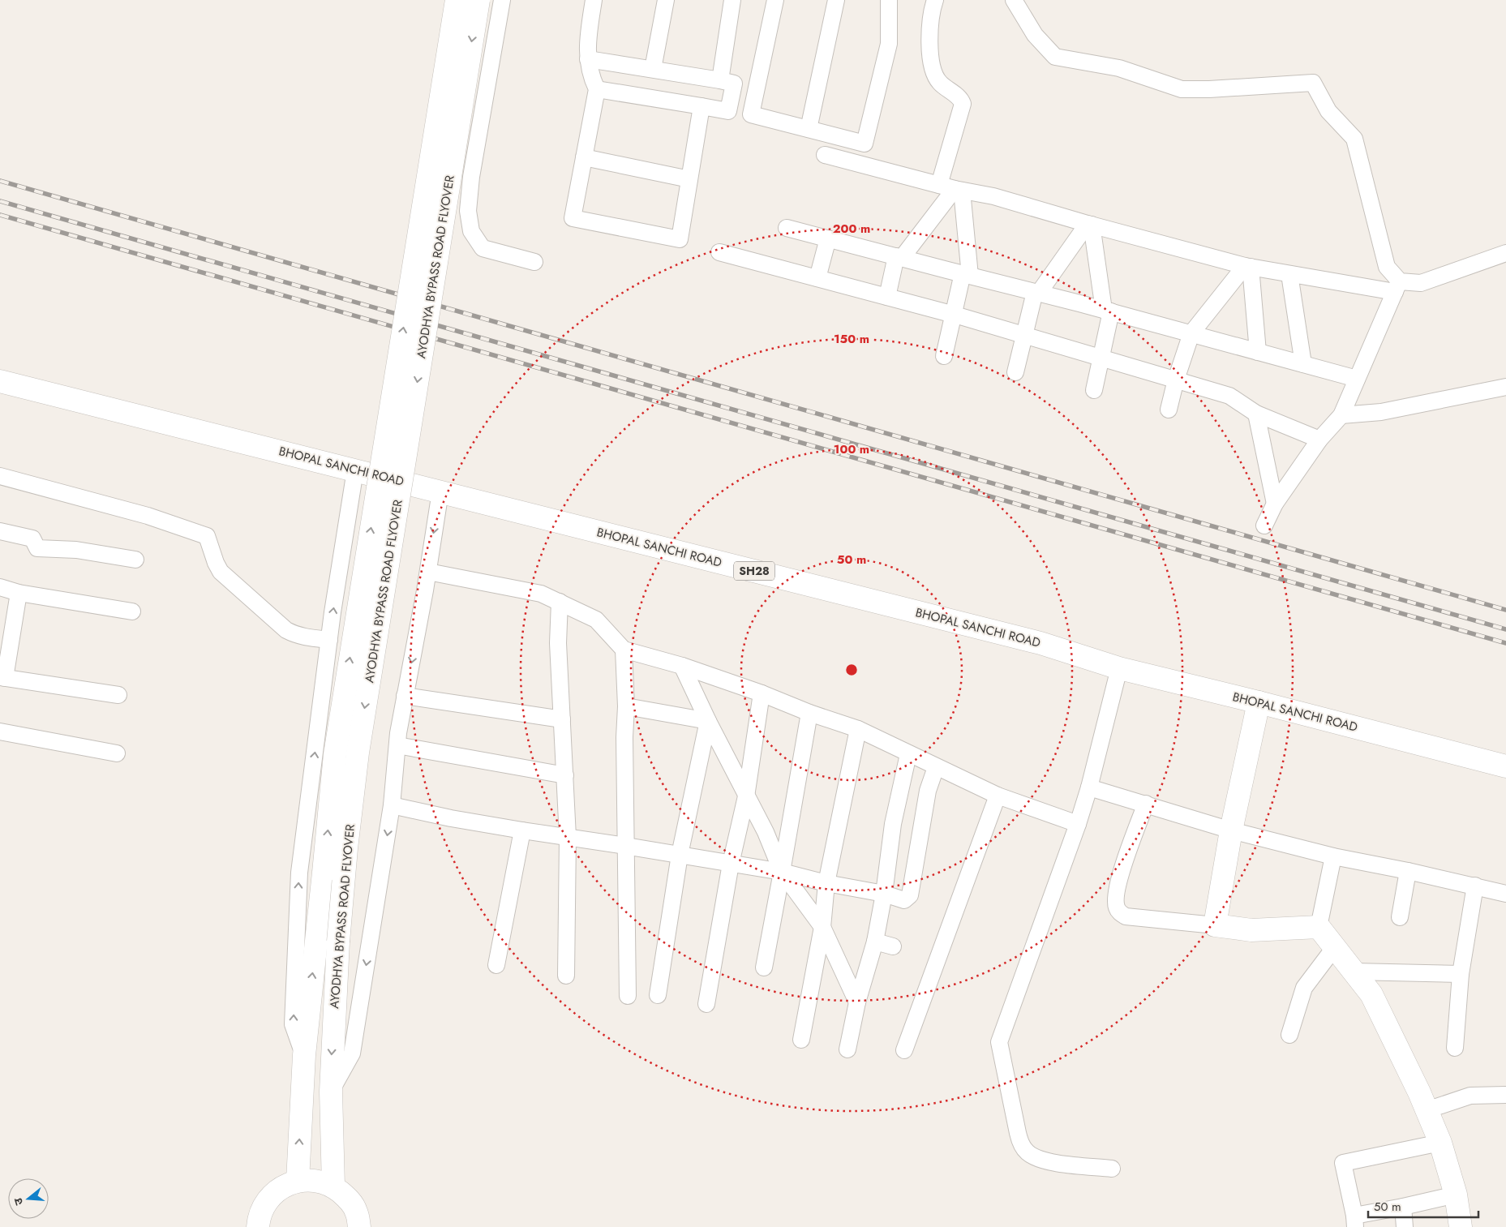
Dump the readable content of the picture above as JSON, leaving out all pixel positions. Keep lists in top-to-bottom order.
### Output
{
  "streets": {
    "main road": ["AYODHYA BYPASS ROAD FLYOVER", "BHOPAL SANCHI ROAD", "SH28"]
  },
  "scale_bar": "50 m",
  "north": "left",
  "rings": [
    "200 m",
    "150 m",
    "100 m",
    "50 m"
  ]
}
